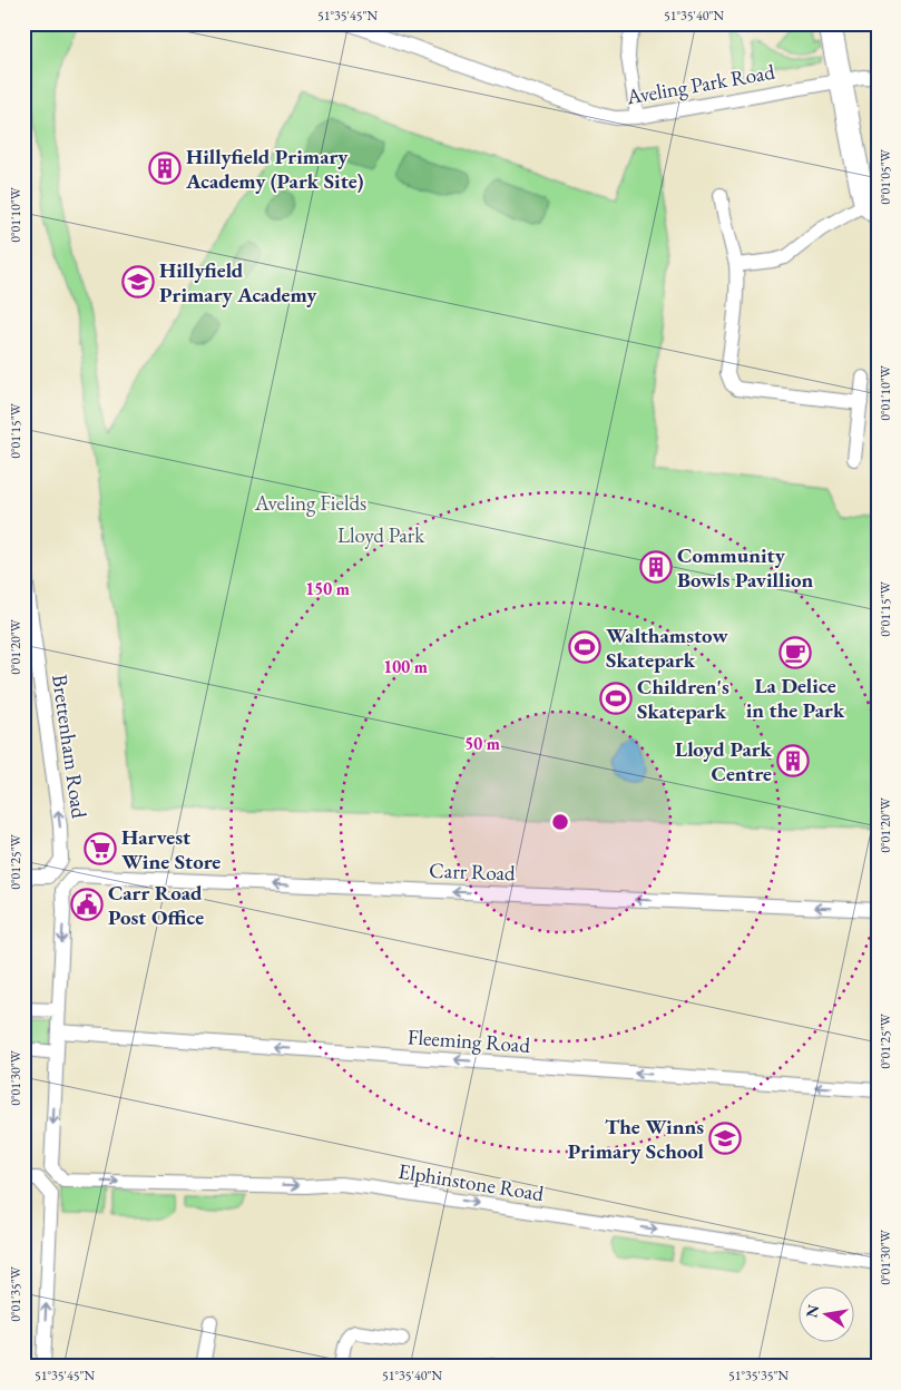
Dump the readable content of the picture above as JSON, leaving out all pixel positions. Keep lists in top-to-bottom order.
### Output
{
  "streets": {
    "street": [
      "Aveling Park Road",
      "Brettenham Road",
      "Carr Road",
      "Fleeming Road",
      "Elphinstone Road"
    ]
  },
  "one_way": [
    "Brettenham Road",
    "Carr Road",
    "Fleeming Road",
    "Elphinstone Road"
  ],
  "parks": ["Aveling Fields", "Lloyd Park"],
  "places": {
    "building": ["Hillyfield Primary Academy (Park Site)", "Community Bowls Pavillion", "Lloyd Park Centre"],
    "school or university": ["Hillyfield Primary Academy", "The Winns Primary School"],
    "sports": ["Walthamstow Skatepark", "Children's Skatepark"],
    "cafe": ["La Delice in the Park"],
    "supermarket": ["Harvest Wine Store"],
    "public building": ["Carr Road Post Office"]
  },
  "north": "left",
  "coordinates": [
    "51°35'45\"N",
    "51°35'40\"N",
    "0°01'05\"W",
    "0°01'10\"W",
    "0°01'15\"W",
    "0°01'20\"W",
    "0°01'25\"W",
    "0°01'30\"W",
    "0°01'35\"W",
    "51°35'35\"N"
  ],
  "rings": ["150 m", "100 m", "50 m"]
}
